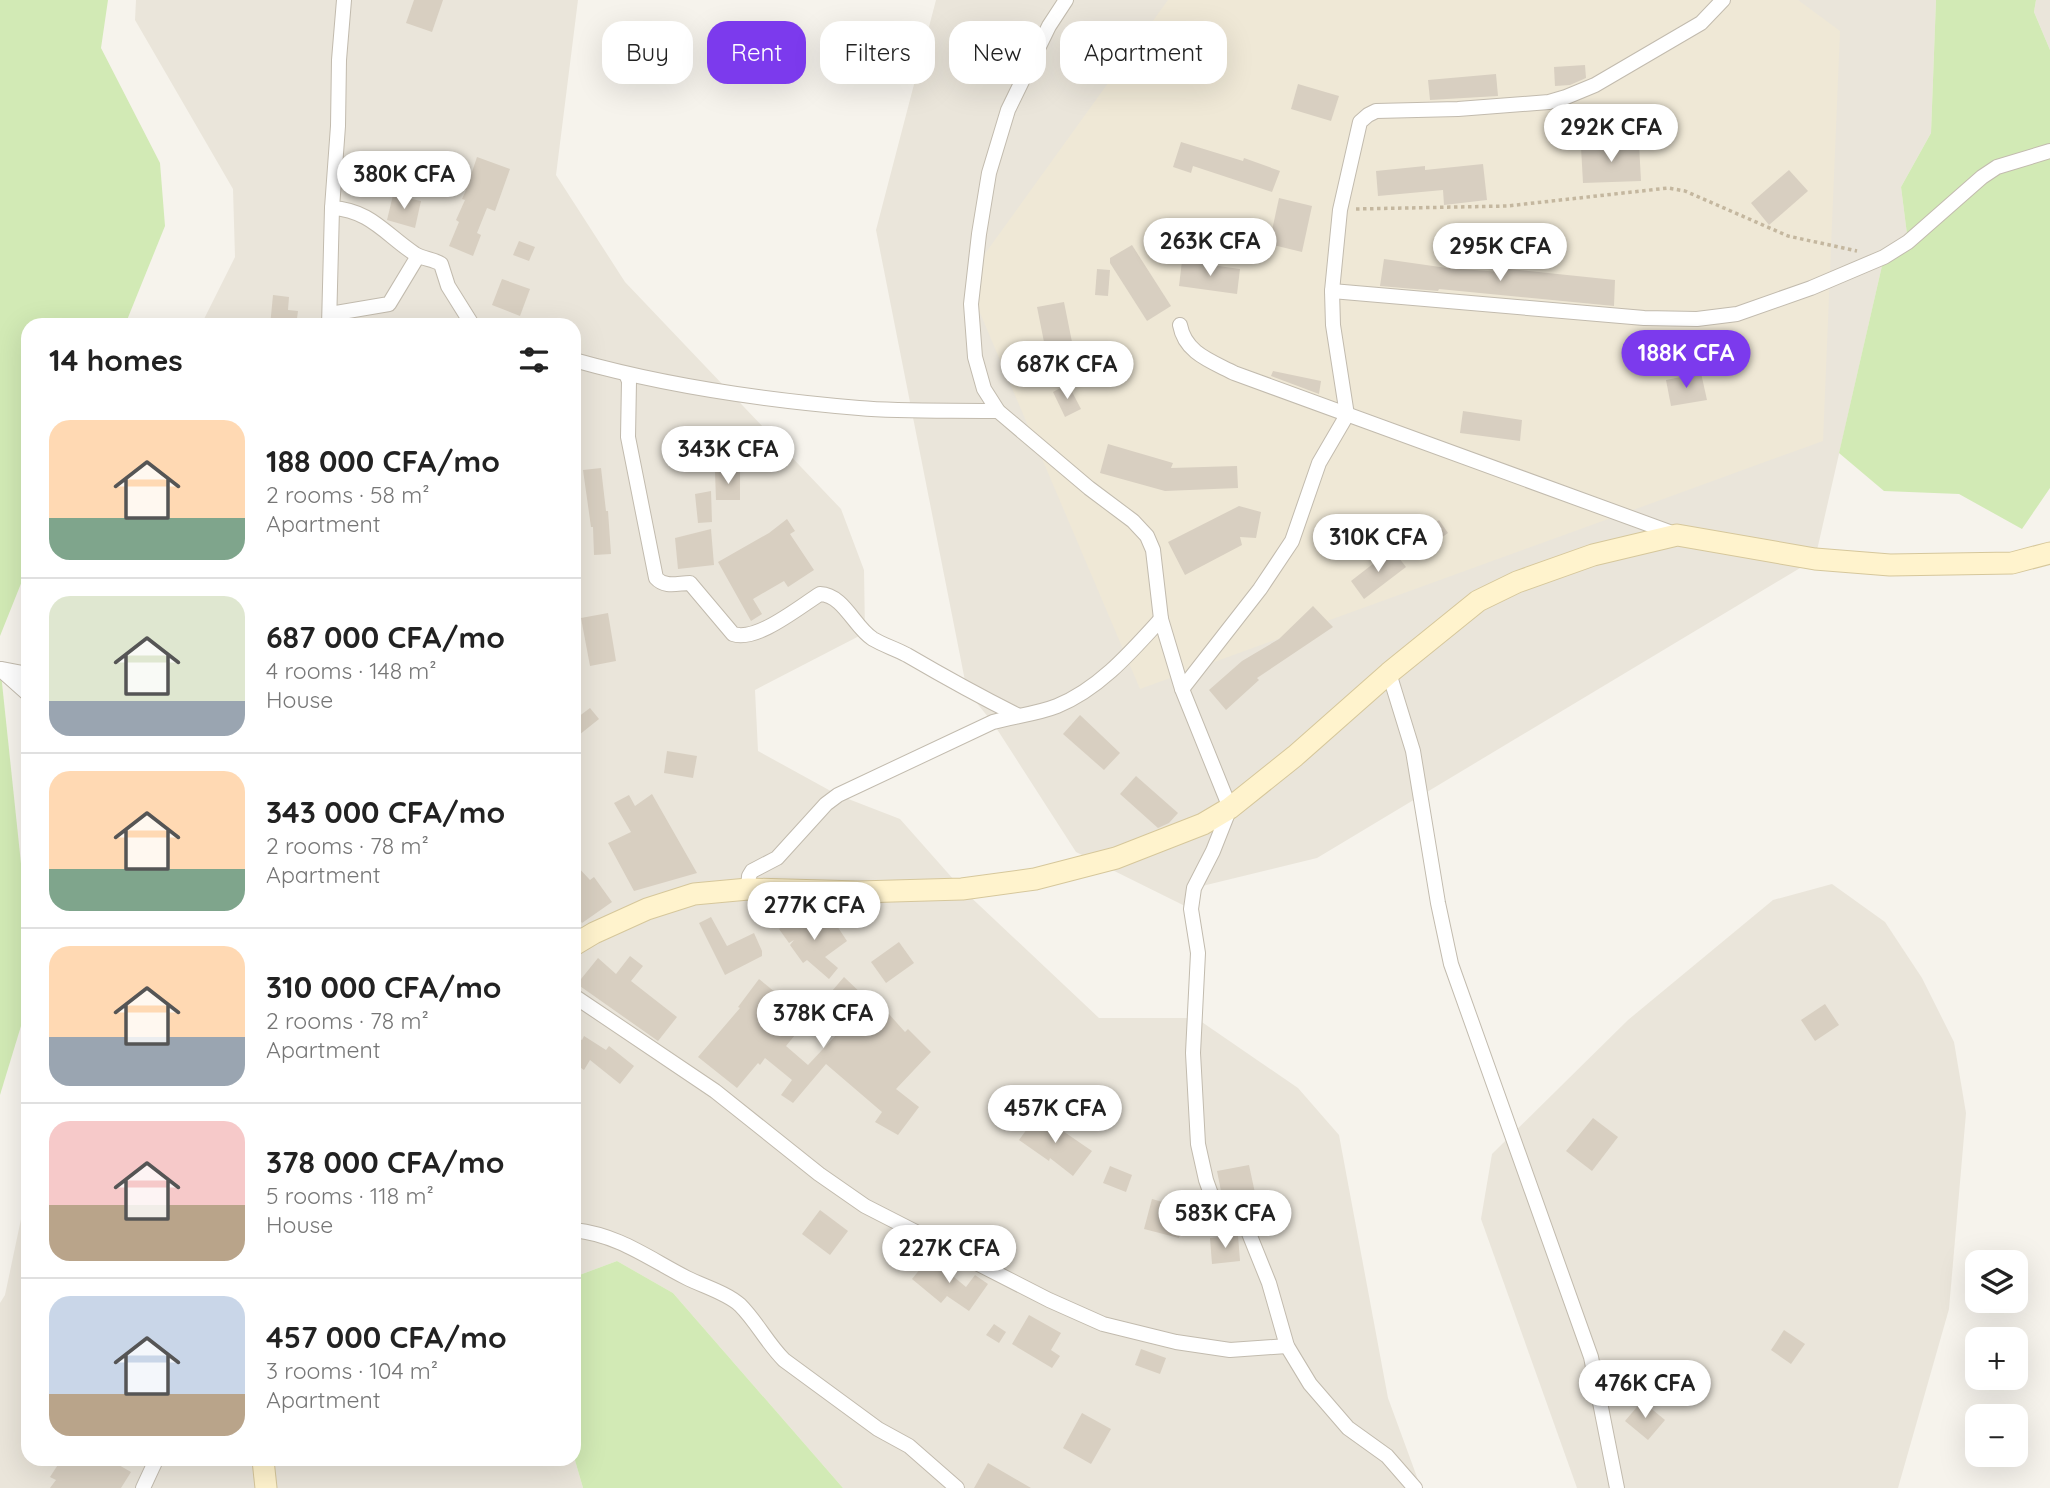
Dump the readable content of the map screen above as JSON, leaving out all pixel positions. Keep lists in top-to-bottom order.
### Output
{
  "page": {
    "chip": [
      "Buy",
      "Rent",
      "Filters",
      "New",
      "Apartment"
    ],
    "price": [
      "292K CFA",
      "380K CFA",
      "263K CFA",
      "295K CFA",
      "188K CFA",
      "687K CFA",
      "343K CFA",
      "310K CFA",
      "277K CFA",
      "378K CFA",
      "457K CFA",
      "583K CFA",
      "227K CFA",
      "476K CFA"
    ],
    "heading": "14 homes",
    "list": [
      {
        "name": "188 000 CFA/mo",
        "note": "2 rooms · 58 m² · Apartment"
      },
      {
        "name": "687 000 CFA/mo",
        "note": "4 rooms · 148 m² · House"
      },
      {
        "name": "343 000 CFA/mo",
        "note": "2 rooms · 78 m² · Apartment"
      },
      {
        "name": "310 000 CFA/mo",
        "note": "2 rooms · 78 m² · Apartment"
      },
      {
        "name": "378 000 CFA/mo",
        "note": "5 rooms · 118 m² · House"
      },
      {
        "name": "457 000 CFA/mo",
        "note": "3 rooms · 104 m² · Apartment"
      }
    ],
    "map_buttons": ["+", "−"]
  }
}
